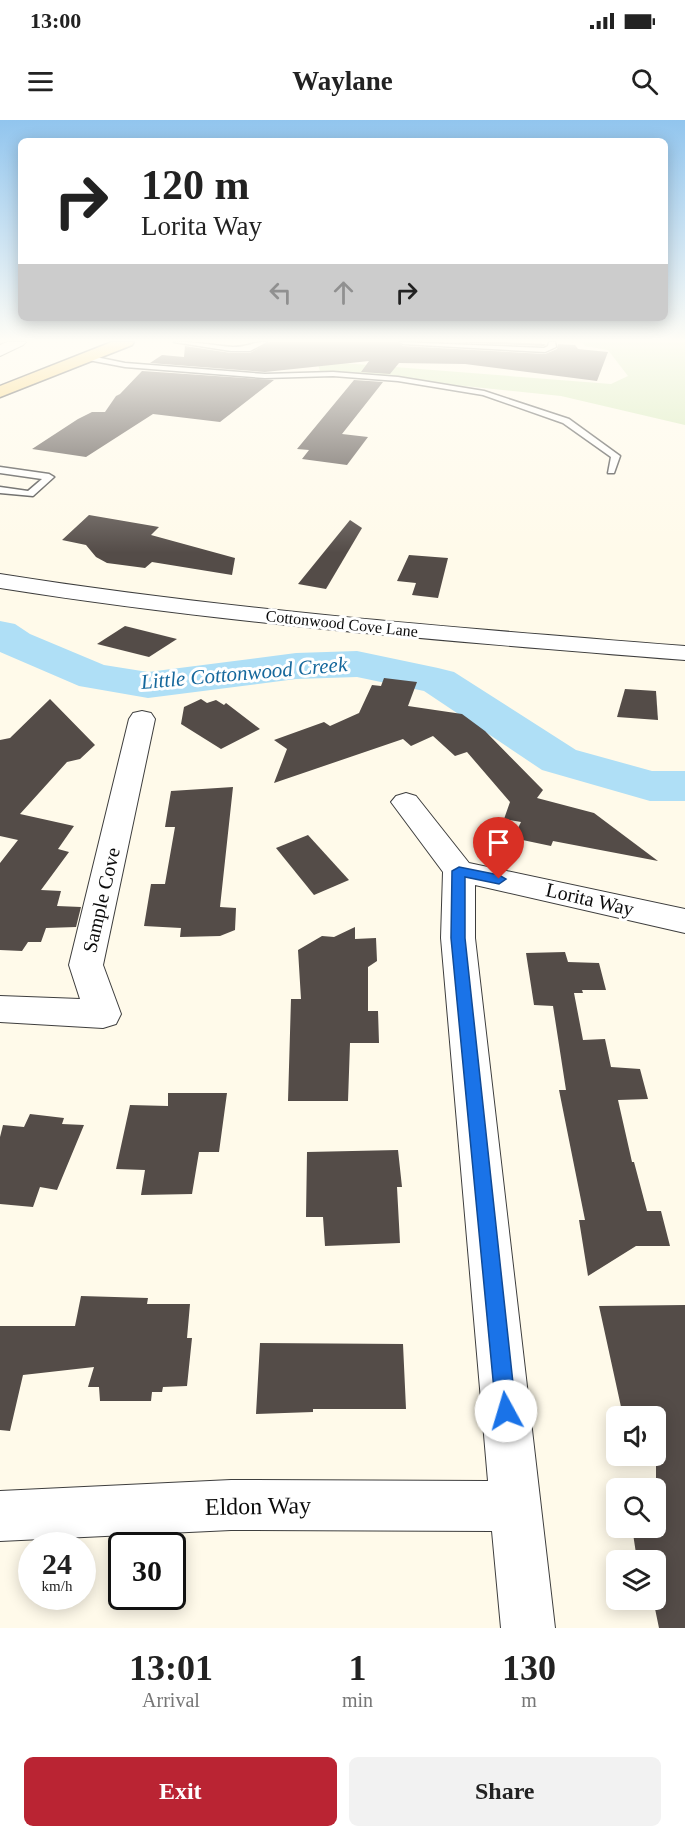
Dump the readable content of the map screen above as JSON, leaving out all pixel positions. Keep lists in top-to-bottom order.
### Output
{
  "streets": {
    "street": [
      "Cottonwood Cove Lane",
      "Lorita Way",
      "Sample Cove",
      "Eldon Way"
    ]
  },
  "water": ["Little Cottonwood Creek"],
  "page": {
    "status": "13:00",
    "header": "Waylane",
    "turn": ["120 m", "Lorita Way"],
    "speed": "24 km/h",
    "limit": "30",
    "eta": [
      "13:01",
      "Arrival",
      "1",
      "min",
      "130",
      "m"
    ],
    "buttons": ["Exit", "Share"]
  }
}
